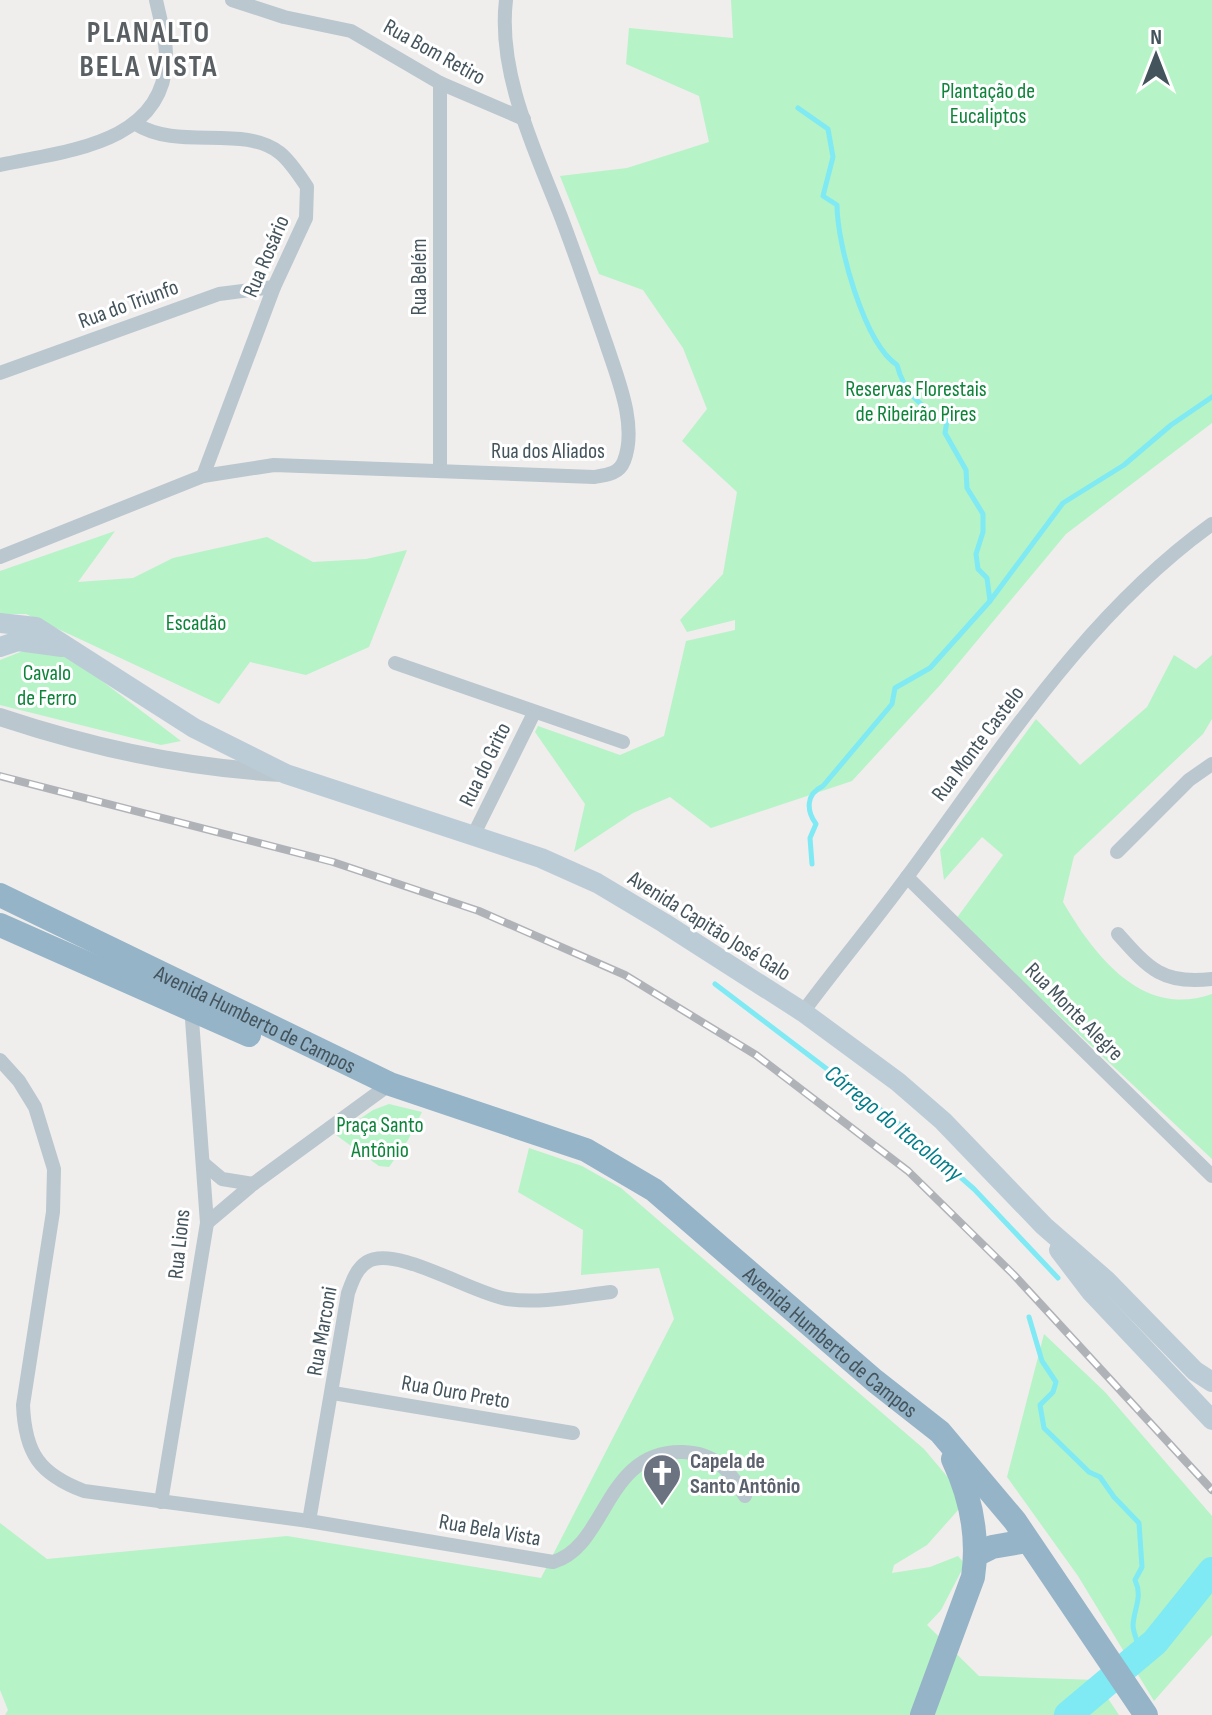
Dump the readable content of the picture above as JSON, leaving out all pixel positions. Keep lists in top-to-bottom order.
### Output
{
  "streets": {
    "highway": ["Avenida Humberto de Campos"],
    "main road": ["Avenida Capitão José Galo"],
    "street": [
      "Rua Bom Retiro",
      "Rua Rosário",
      "Rua Belém",
      "Rua do Triunfo",
      "Rua dos Aliados",
      "Rua Monte Castelo",
      "Rua do Grito",
      "Rua Monte Alegre",
      "Rua Lions",
      "Rua Marconi",
      "Rua Ouro Preto",
      "Rua Bela Vista"
    ]
  },
  "crossings": [
    ["Rua Bom Retiro", "Rua Belém"],
    ["Rua Bom Retiro", "Rua dos Aliados"],
    ["Rua Rosário", "Rua do Triunfo"],
    ["Rua Rosário", "Rua dos Aliados"],
    ["Rua Belém", "Rua dos Aliados"],
    ["Rua Monte Castelo", "Avenida Capitão José Galo"],
    ["Rua Monte Castelo", "Rua Monte Alegre"],
    ["Rua do Grito", "Avenida Capitão José Galo"],
    ["Avenida Humberto de Campos", "Rua Lions"],
    ["Rua Lions", "Rua Bela Vista"],
    ["Rua Marconi", "Rua Ouro Preto"],
    ["Rua Marconi", "Rua Bela Vista"]
  ],
  "districts": ["PLANALTO BELA VISTA"],
  "water": ["Córrego do Itacolomy"],
  "parks": [
    "Plantação de Eucaliptos",
    "Reservas Florestais de Ribeirão Pires",
    "Escadão",
    "Cavalo de Ferro",
    "Praça Santo Antônio"
  ],
  "places": {
    "church": ["Capela de Santo Antônio"]
  },
  "north": "top"
}
